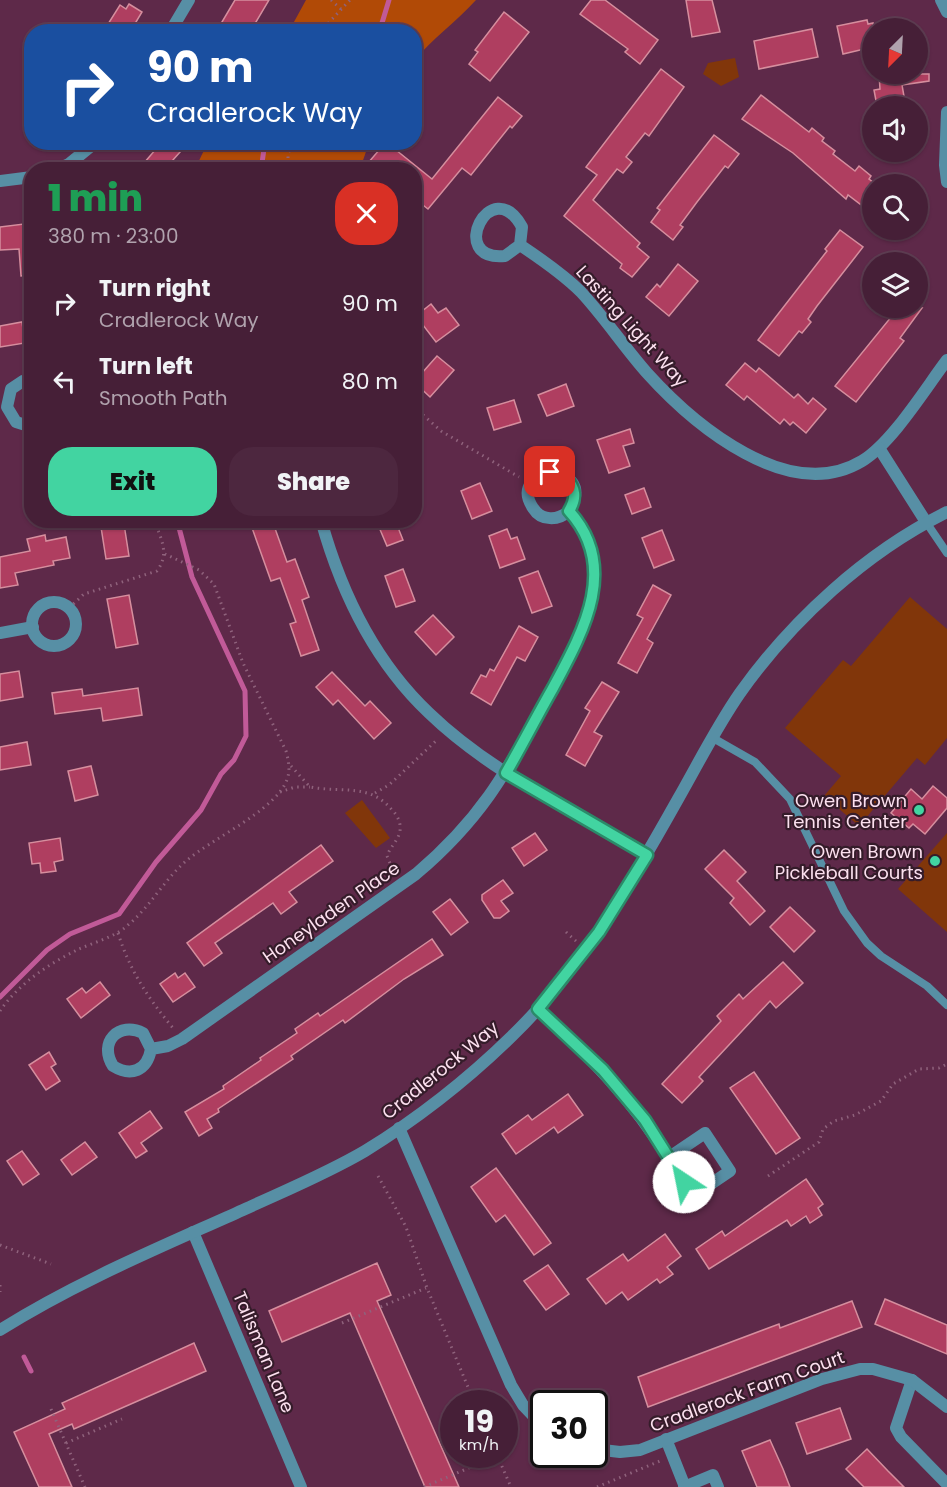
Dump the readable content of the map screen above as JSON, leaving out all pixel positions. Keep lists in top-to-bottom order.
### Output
{
  "streets": {
    "street": [
      "Lasting Light Way",
      "Honeyladen Place",
      "Cradlerock Way",
      "Talisman Lane",
      "Cradlerock Farm Court"
    ]
  },
  "crossings": [
    ["Cradlerock Way", "Talisman Lane"]
  ],
  "places": ["Owen Brown Tennis Center", "Owen Brown Pickleball Courts"],
  "north": "bottom left",
  "page": {
    "turn": ["90 m", "Cradlerock Way"],
    "heading": ["1 min", "380 m · 23:00"],
    "list": [
      {
        "name": "Turn right",
        "note": "Cradlerock Way",
        "value": "90 m"
      },
      {
        "name": "Turn left",
        "note": "Smooth Path",
        "value": "80 m"
      }
    ],
    "buttons": ["Exit", "Share"],
    "speed": "19 km/h",
    "limit": "30"
  }
}
